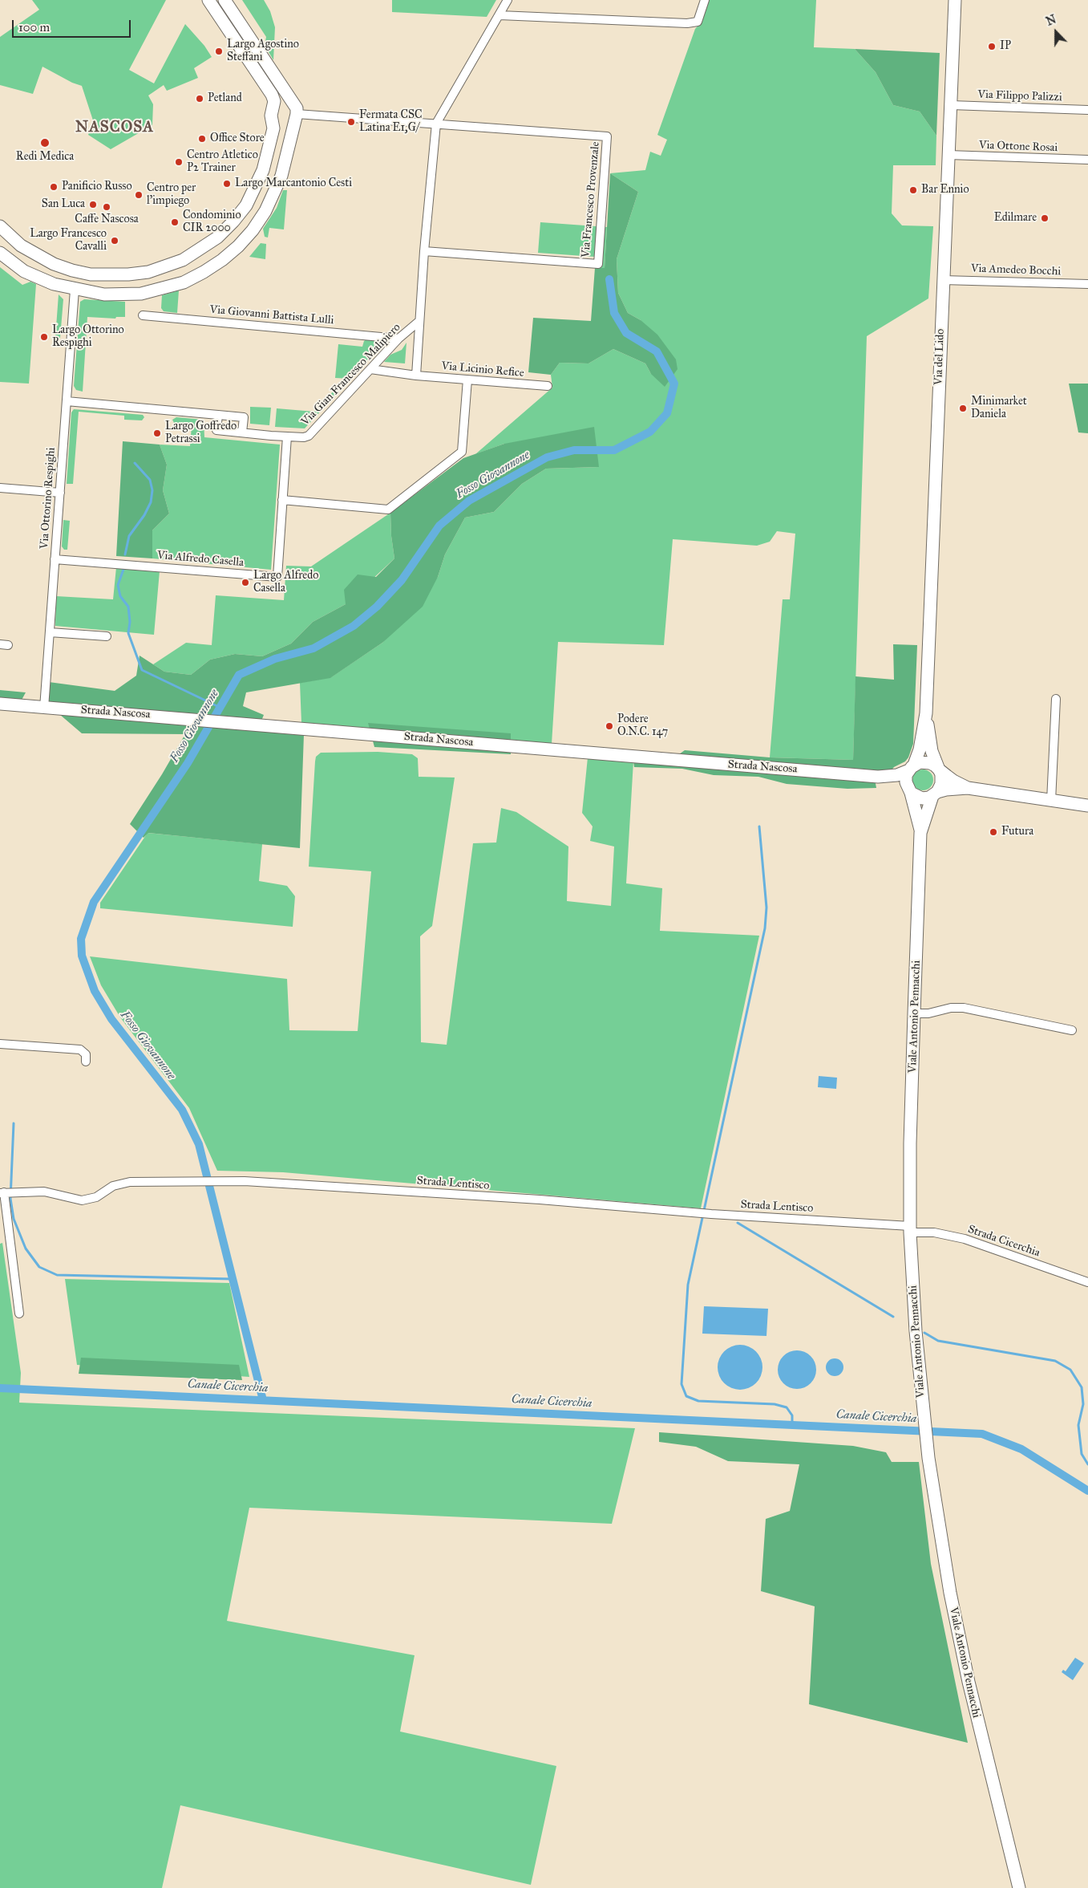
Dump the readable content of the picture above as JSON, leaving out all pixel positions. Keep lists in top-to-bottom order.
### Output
{
  "streets": {
    "street": [
      "Via Filippo Palizzi",
      "Via Ottone Rosai",
      "Via Francesco Provenzale",
      "Via Amedeo Bocchi",
      "Via Giovanni Battista Lulli",
      "Via del Lido",
      "Via Licinio Refice",
      "Via Gian Francesco Malipiero",
      "Via Ottorino Respighi",
      "Via Alfredo Casella",
      "Strada Nascosa",
      "Viale Antonio Pennacchi",
      "Strada Lentisco",
      "Strada Cicerchia"
    ]
  },
  "crossings": [
    ["Via Filippo Palizzi", "Via del Lido"],
    ["Via Ottone Rosai", "Via del Lido"],
    ["Via Amedeo Bocchi", "Via del Lido"],
    ["Via Giovanni Battista Lulli", "Via Gian Francesco Malipiero"],
    ["Via del Lido", "Strada Nascosa"],
    ["Via del Lido", "Viale Antonio Pennacchi"],
    ["Via Licinio Refice", "Via Gian Francesco Malipiero"],
    ["Via Gian Francesco Malipiero", "Via Alfredo Casella"],
    ["Via Ottorino Respighi", "Via Alfredo Casella"],
    ["Via Ottorino Respighi", "Strada Nascosa"],
    ["Strada Nascosa", "Viale Antonio Pennacchi"],
    ["Viale Antonio Pennacchi", "Strada Lentisco"],
    ["Viale Antonio Pennacchi", "Strada Cicerchia"],
    ["Strada Lentisco", "Strada Cicerchia"]
  ],
  "districts": ["NASCOSA"],
  "water": ["Fosso Giovannone", "Canale Cicerchia"],
  "places": [
    "IP",
    "Largo Agostino Steffani",
    "Petland",
    "Fermata CSC Latina E1,G/",
    "Office Store",
    "Redi Medica",
    "Centro Atletico P2 Trainer",
    "Largo Marcantonio Cesti",
    "Panificio Russo",
    "Bar Ennio",
    "Centro per l'impiego",
    "San Luca",
    "Caffe Nascosa",
    "Edilmare",
    "Condominio CIR 2000",
    "Largo Francesco Cavalli",
    "Largo Ottorino Respighi",
    "Minimarket Daniela",
    "Largo Goffredo Petrassi",
    "Largo Alfredo Casella",
    "Podere O.N.C. 147",
    "Futura"
  ],
  "scale_bar": "100 m",
  "north": "top"
}
